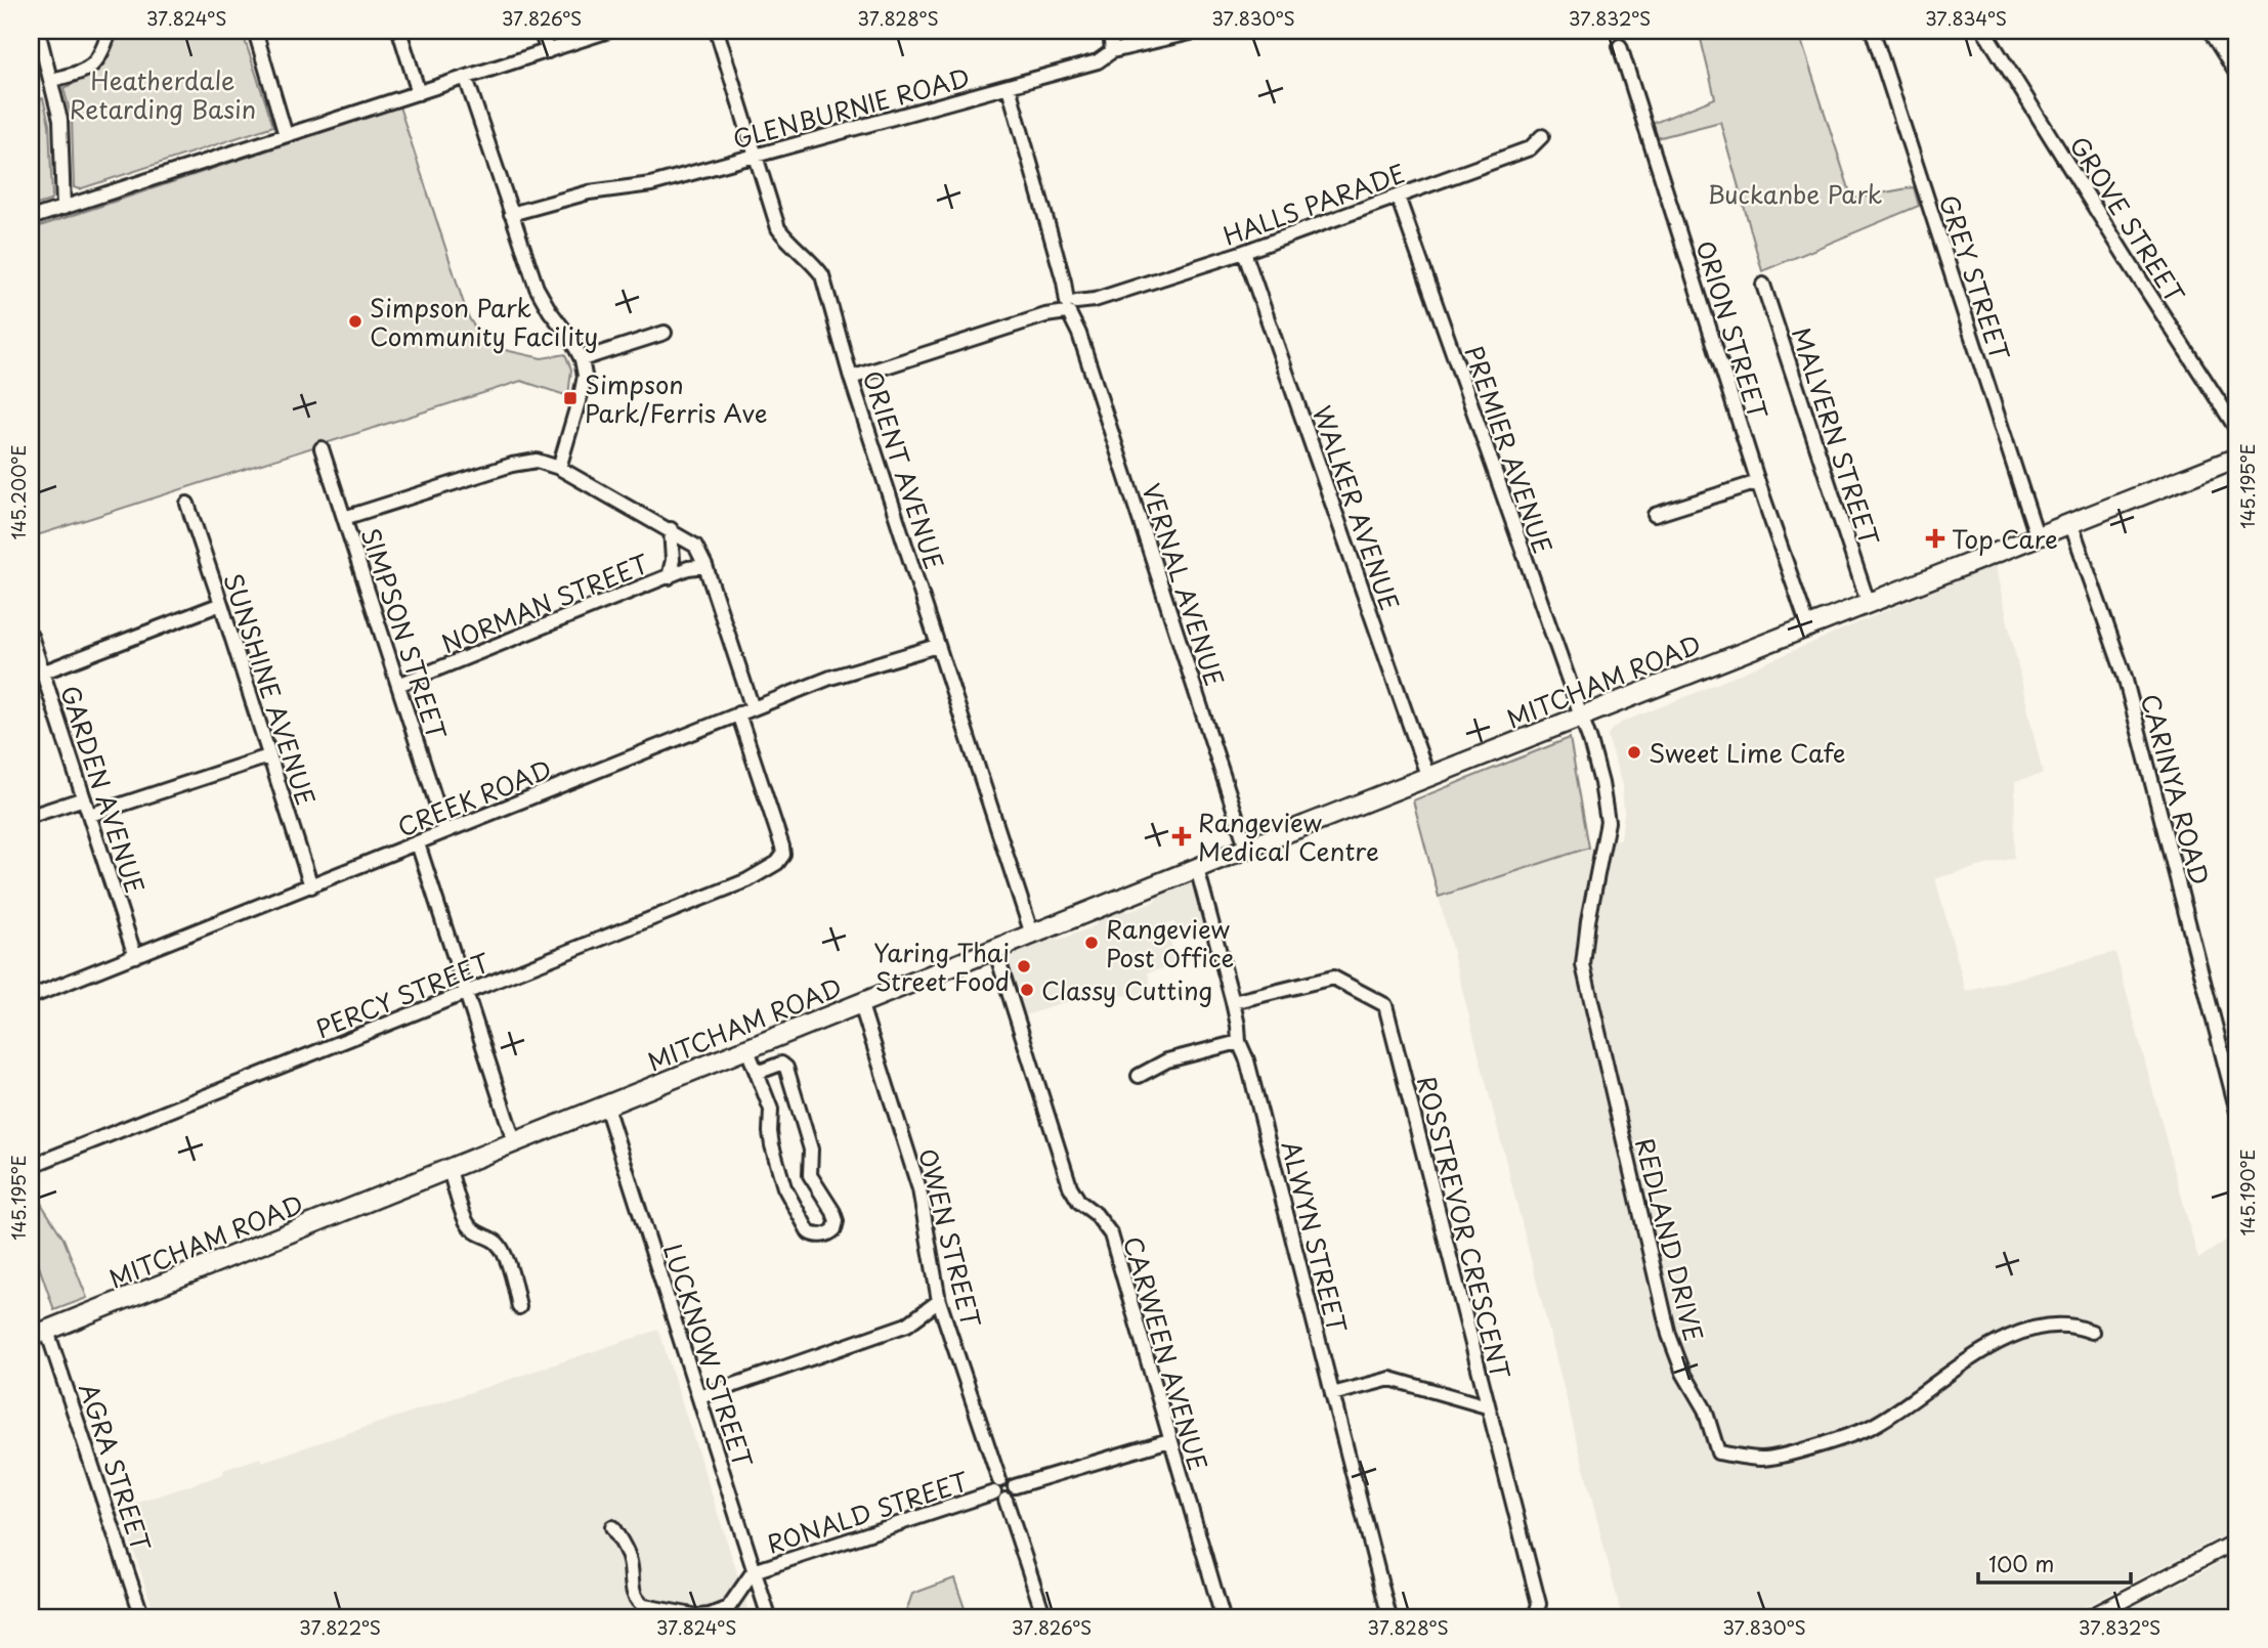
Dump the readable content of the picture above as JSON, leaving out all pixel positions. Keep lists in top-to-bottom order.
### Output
{
  "streets": {
    "main road": ["MITCHAM ROAD"],
    "street": [
      "GLENBURNIE ROAD",
      "HALLS PARADE",
      "GROVE STREET",
      "GREY STREET",
      "ORION STREET",
      "MALVERN STREET",
      "PREMIER AVENUE",
      "ORIENT AVENUE",
      "WALKER AVENUE",
      "VERNAL AVENUE",
      "NORMAN STREET",
      "SIMPSON STREET",
      "SUNSHINE AVENUE",
      "GARDEN AVENUE",
      "CARINYA ROAD",
      "CREEK ROAD",
      "PERCY STREET",
      "ROSSTREVOR CRESCENT",
      "ALWYN STREET",
      "OWEN STREET",
      "REDLAND DRIVE",
      "CARWEEN AVENUE",
      "LUCKNOW STREET",
      "AGRA STREET",
      "RONALD STREET"
    ]
  },
  "crossings": [
    ["GLENBURNIE ROAD", "ORIENT AVENUE"],
    ["GLENBURNIE ROAD", "VERNAL AVENUE"],
    ["HALLS PARADE", "PREMIER AVENUE"],
    ["HALLS PARADE", "ORIENT AVENUE"],
    ["HALLS PARADE", "WALKER AVENUE"],
    ["HALLS PARADE", "VERNAL AVENUE"],
    ["GREY STREET", "MITCHAM ROAD"],
    ["ORION STREET", "MITCHAM ROAD"],
    ["MALVERN STREET", "MITCHAM ROAD"],
    ["PREMIER AVENUE", "MITCHAM ROAD"],
    ["PREMIER AVENUE", "REDLAND DRIVE"],
    ["ORIENT AVENUE", "MITCHAM ROAD"],
    ["ORIENT AVENUE", "CREEK ROAD"],
    ["WALKER AVENUE", "MITCHAM ROAD"],
    ["VERNAL AVENUE", "MITCHAM ROAD"],
    ["NORMAN STREET", "SIMPSON STREET"],
    ["SIMPSON STREET", "CREEK ROAD"],
    ["MITCHAM ROAD", "CARINYA ROAD"],
    ["MITCHAM ROAD", "ALWYN STREET"],
    ["MITCHAM ROAD", "OWEN STREET"],
    ["MITCHAM ROAD", "REDLAND DRIVE"],
    ["MITCHAM ROAD", "CARWEEN AVENUE"],
    ["MITCHAM ROAD", "LUCKNOW STREET"],
    ["MITCHAM ROAD", "AGRA STREET"],
    ["SUNSHINE AVENUE", "CREEK ROAD"],
    ["GARDEN AVENUE", "CREEK ROAD"],
    ["CREEK ROAD", "PERCY STREET"],
    ["ROSSTREVOR CRESCENT", "ALWYN STREET"],
    ["OWEN STREET", "RONALD STREET"],
    ["LUCKNOW STREET", "RONALD STREET"]
  ],
  "parks": ["Heatherdale Retarding Basin", "Buckanbe Park"],
  "places": {
    "other": [
      "Simpson Park Community Facility",
      "Sweet Lime Cafe",
      "Rangeview Post Office",
      "Yaring Thai Street Food",
      "Classy Cutting"
    ],
    "transit": ["Simpson Park/Ferris Ave"],
    "health": ["Top Care", "Rangeview Medical Centre"]
  },
  "scale_bar": "100 m",
  "coordinates": [
    "37.824°S",
    "37.826°S",
    "37.828°S",
    "37.830°S",
    "37.832°S",
    "37.834°S",
    "145.195°E",
    "145.200°E",
    "145.190°E",
    "37.822°S"
  ]
}
